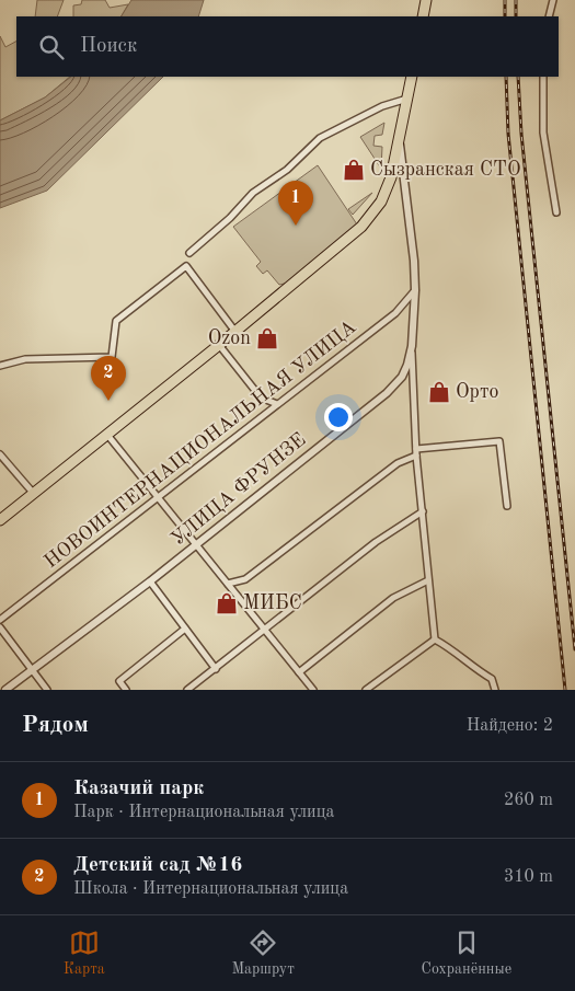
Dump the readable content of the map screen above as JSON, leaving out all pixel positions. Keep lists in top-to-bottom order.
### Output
{
  "streets": {
    "street": ["НОВОИНТЕРНАЦИОНАЛЬНАЯ УЛИЦА", "УЛИЦА ФРУНЗЕ"]
  },
  "crossings": [
    ["НОВОИНТЕРНАЦИОНАЛЬНАЯ УЛИЦА", "УЛИЦА ФРУНЗЕ"]
  ],
  "places": {
    "shop": [
      "Сызранская СТО",
      "Ozon",
      "Орто",
      "МИБС"
    ]
  },
  "page": {
    "search": "Поиск",
    "pins": ["1", "2"],
    "heading": ["Рядом", "Найдено: 2"],
    "list": [
      {
        "mark": "1",
        "name": "Казачий парк",
        "note": "Парк · Интернациональная улица",
        "value": "260 m"
      },
      {
        "mark": "2",
        "name": "Детский сад №16",
        "note": "Школа · Интернациональная улица",
        "value": "310 m"
      }
    ],
    "nav": ["Карта", "Маршрут", "Сохранённые"]
  }
}
